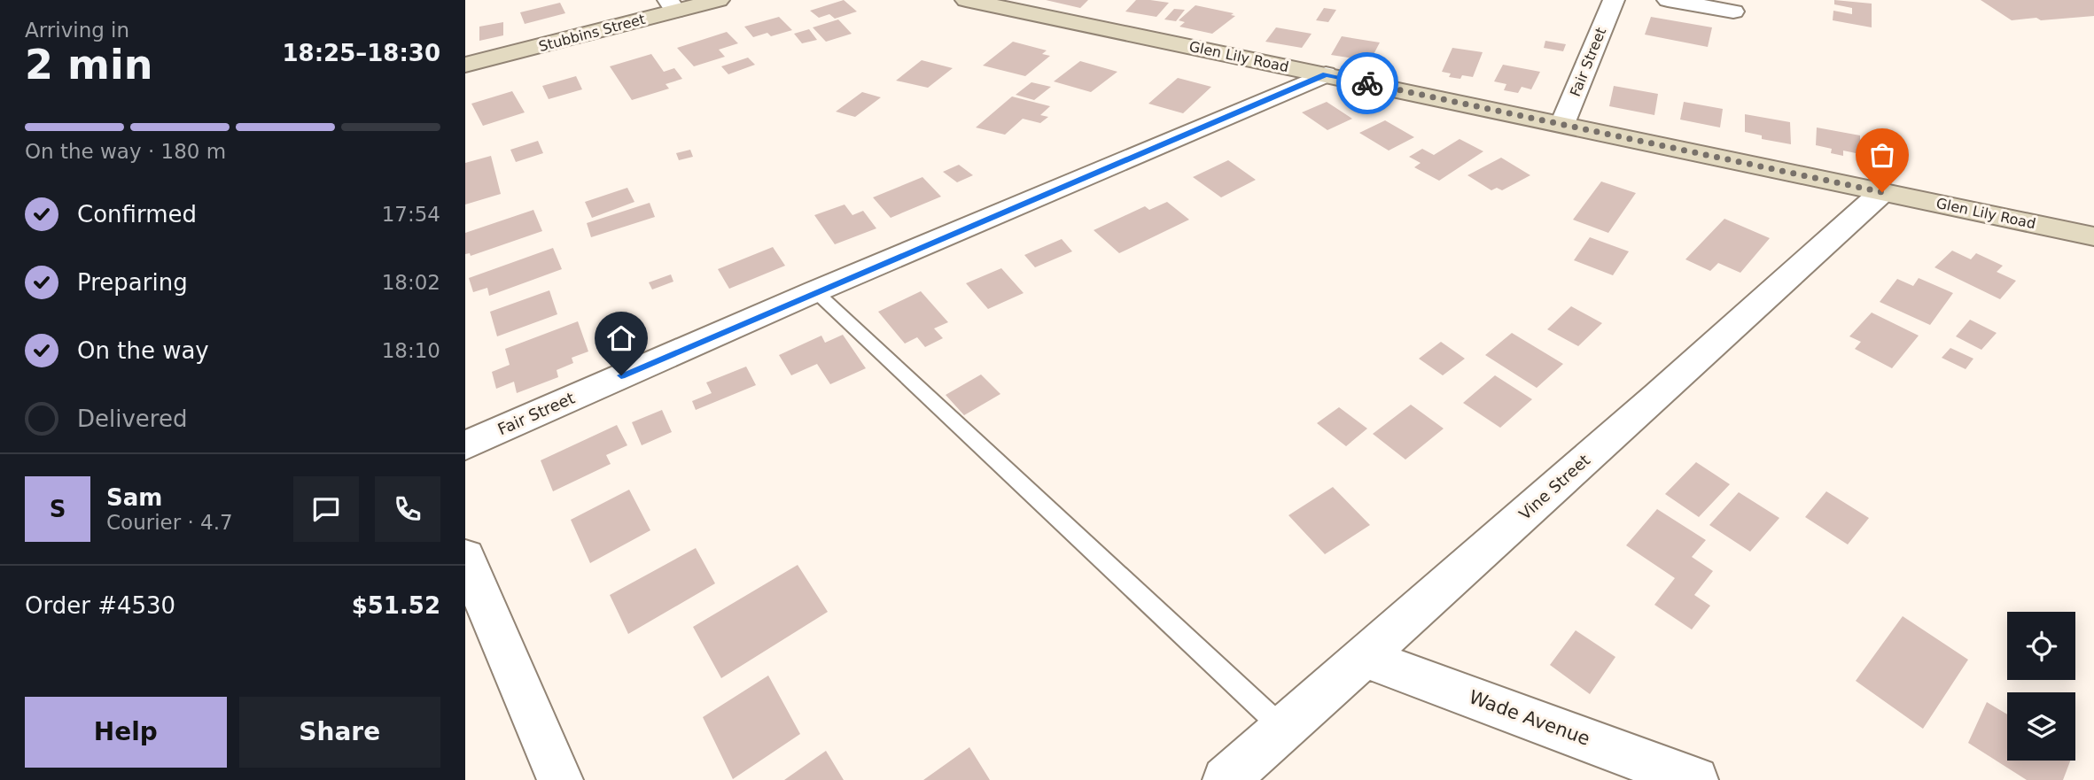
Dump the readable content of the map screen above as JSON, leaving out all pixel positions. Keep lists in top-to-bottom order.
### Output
{
  "streets": {
    "street": [
      "Stubbins Street",
      "Glen Lily Road",
      "Fair Street",
      "Vine Street",
      "Wade Avenue"
    ]
  },
  "crossings": [
    ["Glen Lily Road", "Fair Street"],
    ["Glen Lily Road", "Vine Street"],
    ["Vine Street", "Wade Avenue"]
  ],
  "page": {
    "heading": ["2 min", "Arriving in", "18:25–18:30"],
    "panel": [
      "Sam",
      "Courier · 4.7",
      "Order #4530",
      "$51.52"
    ],
    "bar": "On the way · 180 m",
    "list": [
      ["Confirmed", "17:54"],
      ["Preparing", "18:02"],
      ["On the way", "18:10"],
      "Delivered"
    ],
    "round": "S",
    "buttons": ["Help", "Share"]
  }
}
